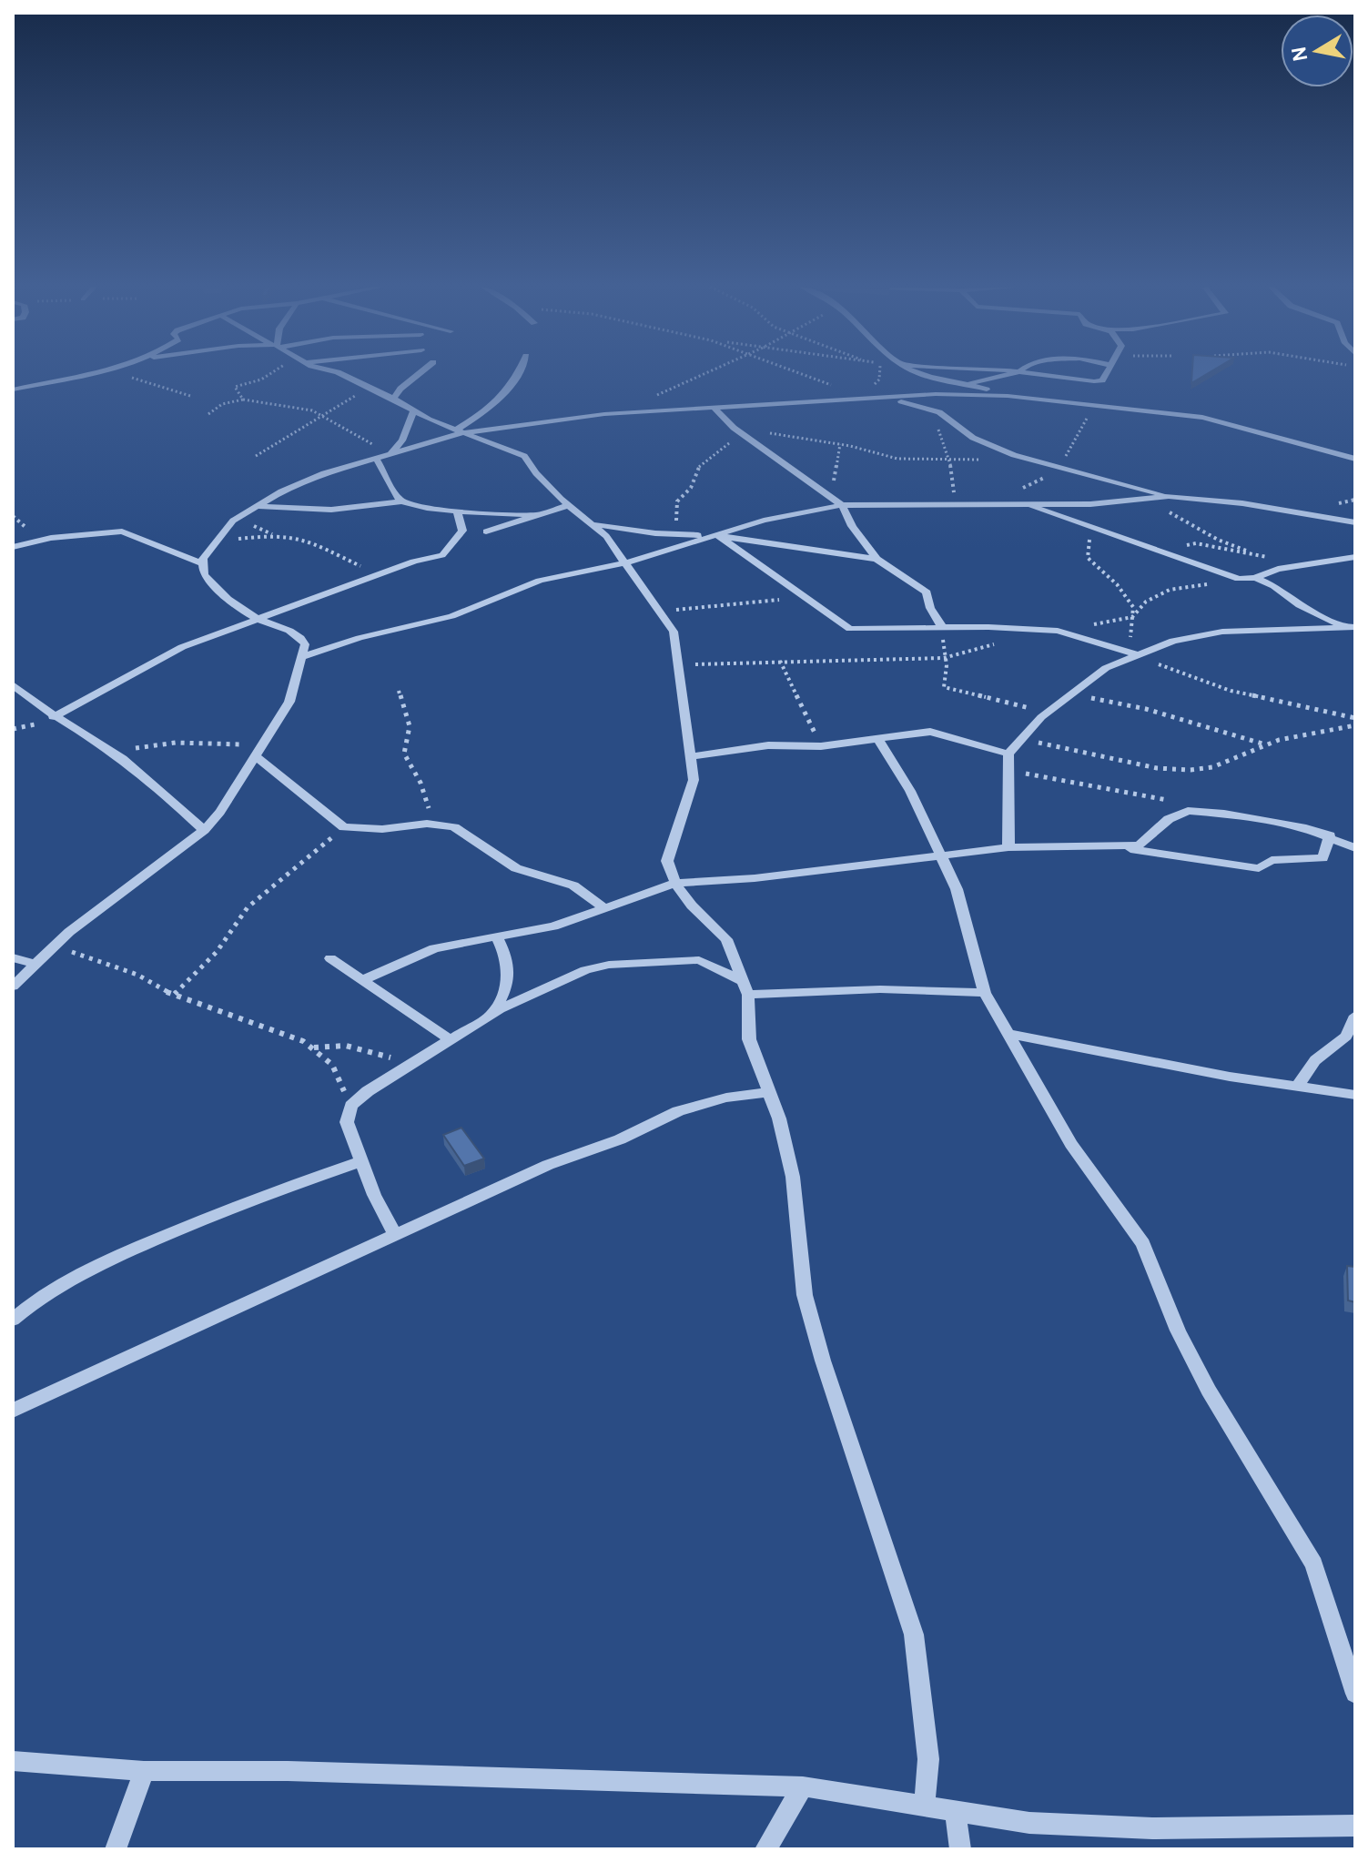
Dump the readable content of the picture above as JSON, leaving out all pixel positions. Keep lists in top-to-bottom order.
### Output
{
  "north": "left"
}
